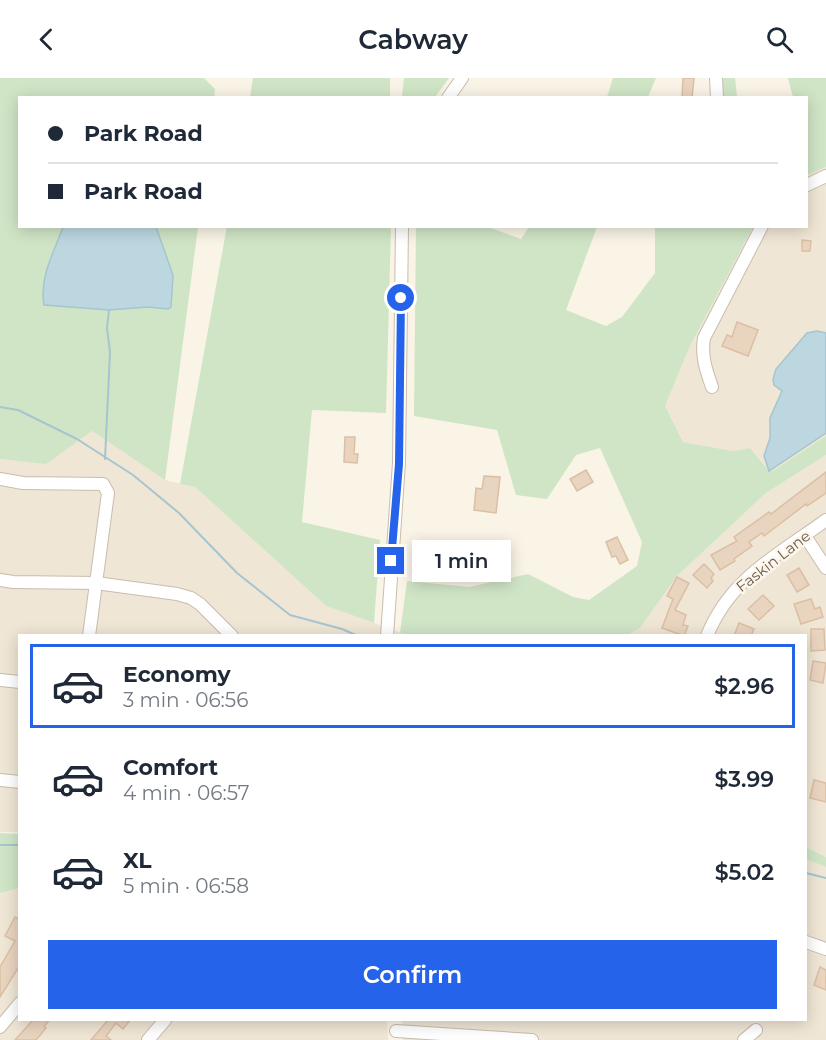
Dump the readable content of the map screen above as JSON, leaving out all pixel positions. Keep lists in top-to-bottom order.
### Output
{
  "streets": {
    "street": ["Faskin Lane"]
  },
  "page": {
    "header": "Cabway",
    "banner": ["Park Road", "Park Road"],
    "bubble": "1 min",
    "list": [
      {
        "name": "Economy",
        "note": "3 min · 06:56",
        "value": "$2.96"
      },
      {
        "name": "Comfort",
        "note": "4 min · 06:57",
        "value": "$3.99"
      },
      {
        "name": "XL",
        "note": "5 min · 06:58",
        "value": "$5.02"
      }
    ],
    "buttons": "Confirm"
  }
}
